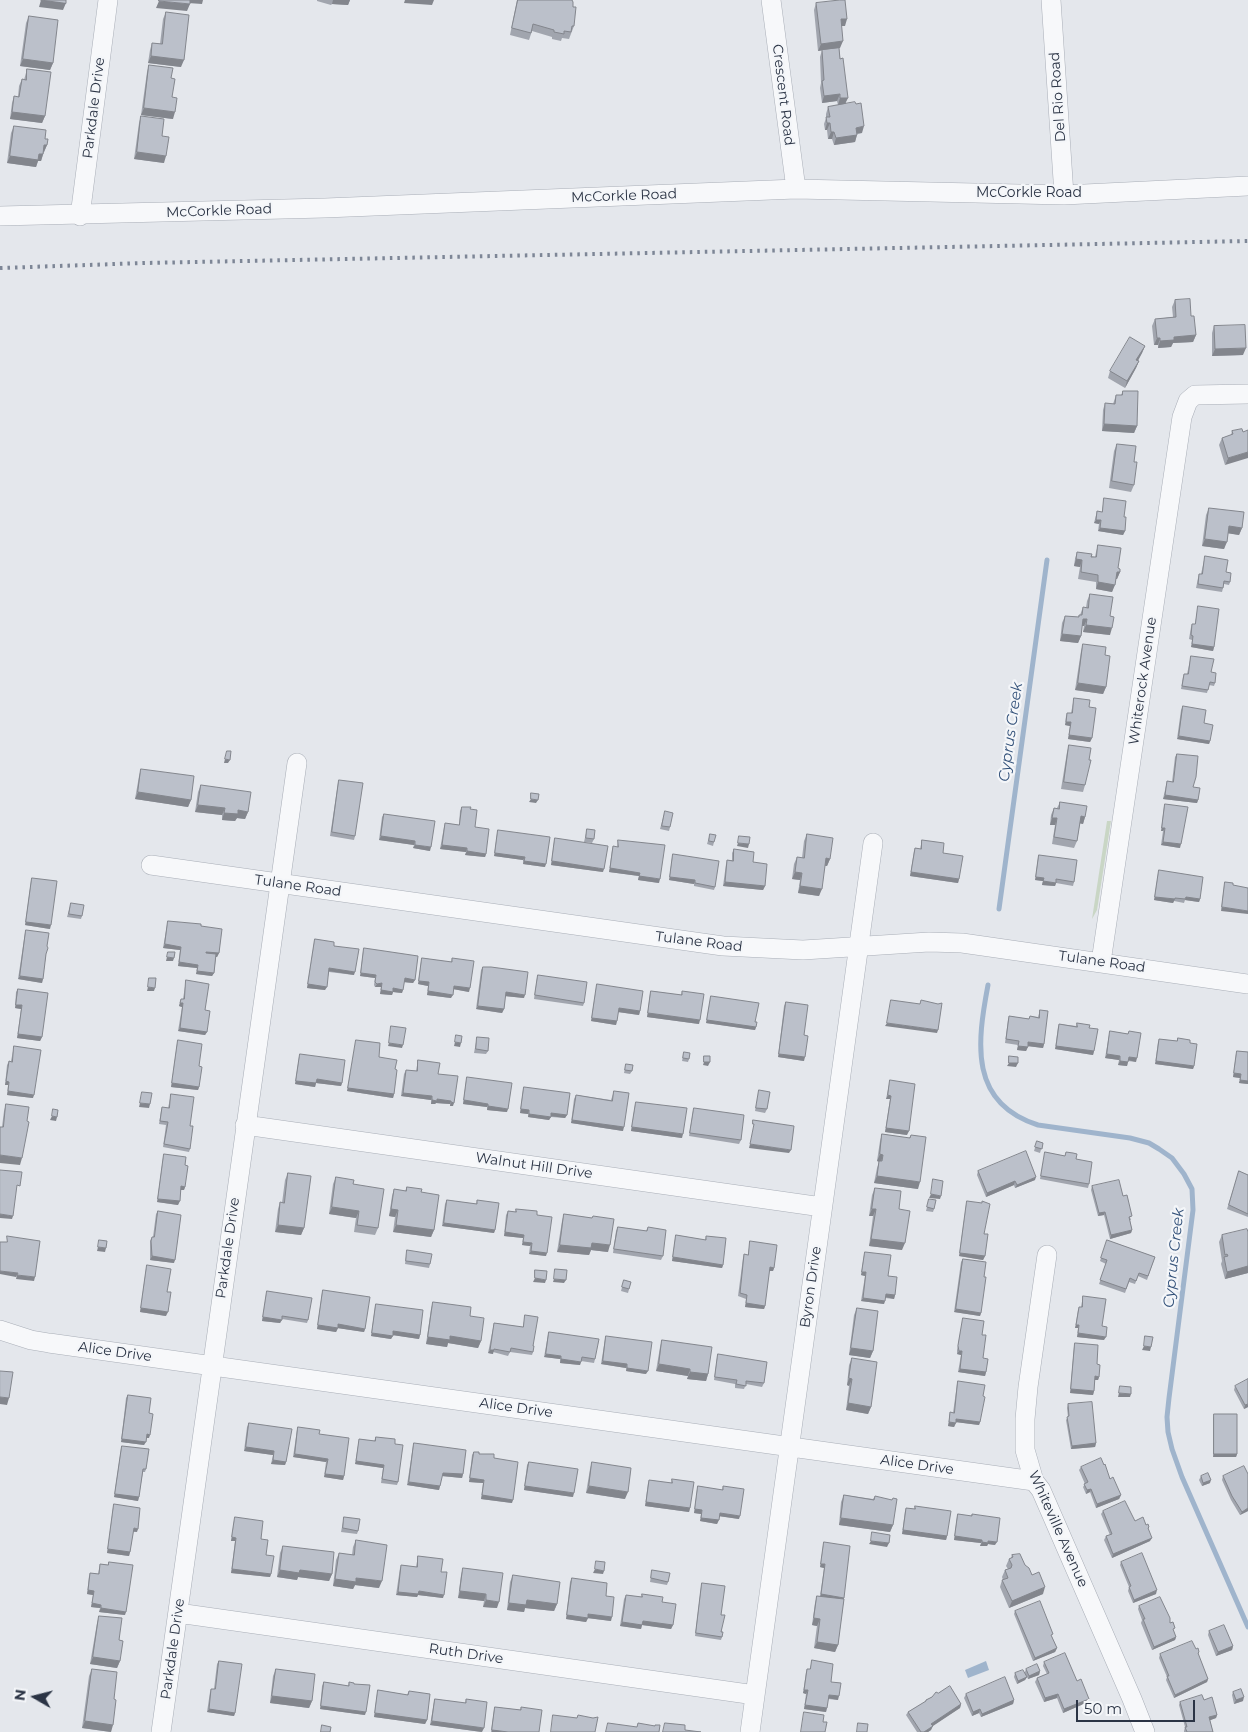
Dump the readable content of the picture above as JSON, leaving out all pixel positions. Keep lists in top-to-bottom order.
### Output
{
  "streets": {
    "street": [
      "Crescent Road",
      "Del Rio Road",
      "Parkdale Drive",
      "McCorkle Road",
      "Whiterock Avenue",
      "Tulane Road",
      "Walnut Hill Drive",
      "Byron Drive",
      "Alice Drive",
      "Whiteville Avenue",
      "Ruth Drive"
    ]
  },
  "crossings": [
    ["Crescent Road", "McCorkle Road"],
    ["Del Rio Road", "McCorkle Road"],
    ["Parkdale Drive", "McCorkle Road"],
    ["Parkdale Drive", "Tulane Road"],
    ["Parkdale Drive", "Walnut Hill Drive"],
    ["Parkdale Drive", "Alice Drive"],
    ["Parkdale Drive", "Ruth Drive"],
    ["Whiterock Avenue", "Tulane Road"],
    ["Tulane Road", "Byron Drive"],
    ["Walnut Hill Drive", "Byron Drive"],
    ["Byron Drive", "Alice Drive"],
    ["Byron Drive", "Ruth Drive"],
    ["Alice Drive", "Whiteville Avenue"]
  ],
  "water": ["Cyprus Creek"],
  "scale_bar": "50 m",
  "north": "left"
}
